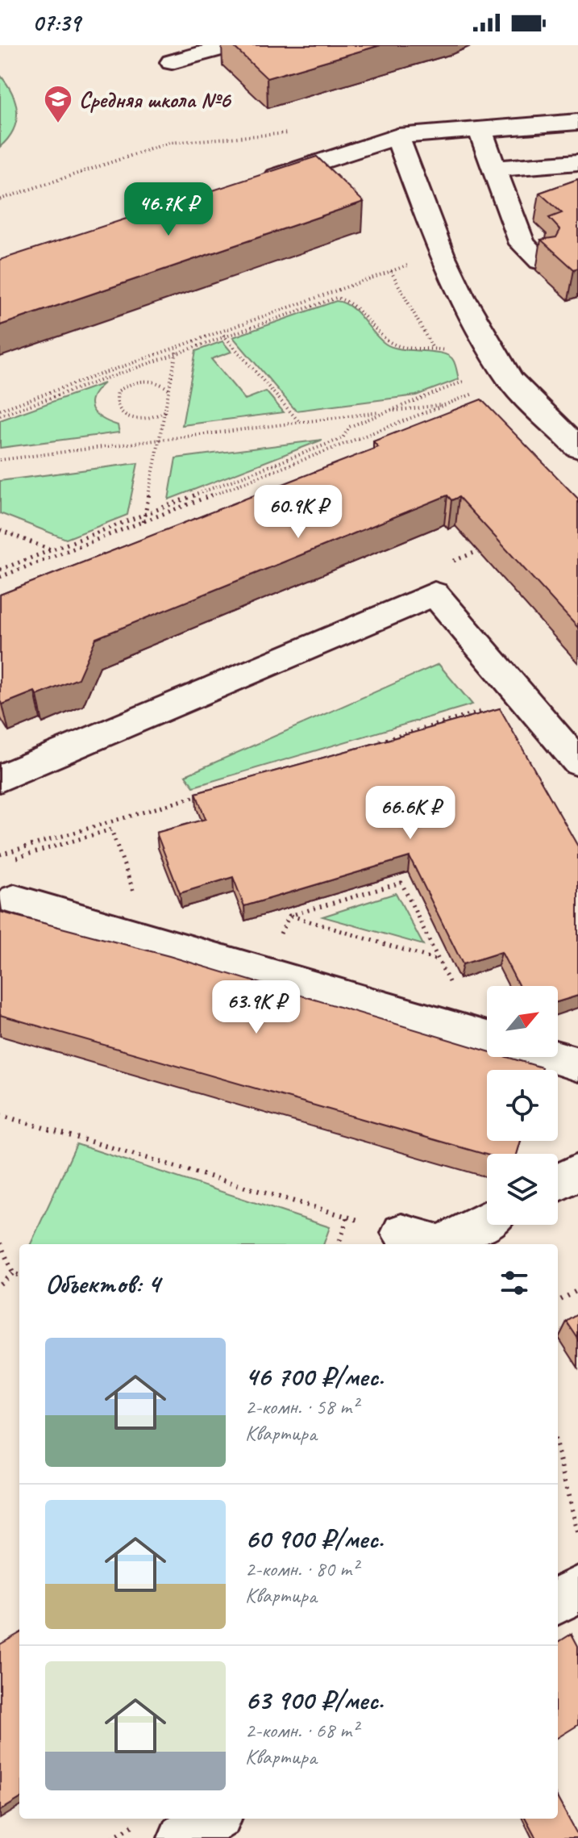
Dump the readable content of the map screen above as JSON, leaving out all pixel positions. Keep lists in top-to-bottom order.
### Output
{
  "places": {
    "school or university": ["Средняя школа №6"]
  },
  "north": "top right",
  "page": {
    "status": "07:39",
    "price": [
      "46.7K ₽",
      "60.9K ₽",
      "66.6K ₽",
      "63.9K ₽"
    ],
    "heading": "Объектов: 4",
    "list": [
      {
        "name": "46 700 ₽/мес.",
        "note": "2-комн. · 58 m² · Квартира"
      },
      {
        "name": "60 900 ₽/мес.",
        "note": "2-комн. · 80 m² · Квартира"
      },
      {
        "name": "63 900 ₽/мес.",
        "note": "2-комн. · 68 m² · Квартира"
      }
    ]
  }
}
